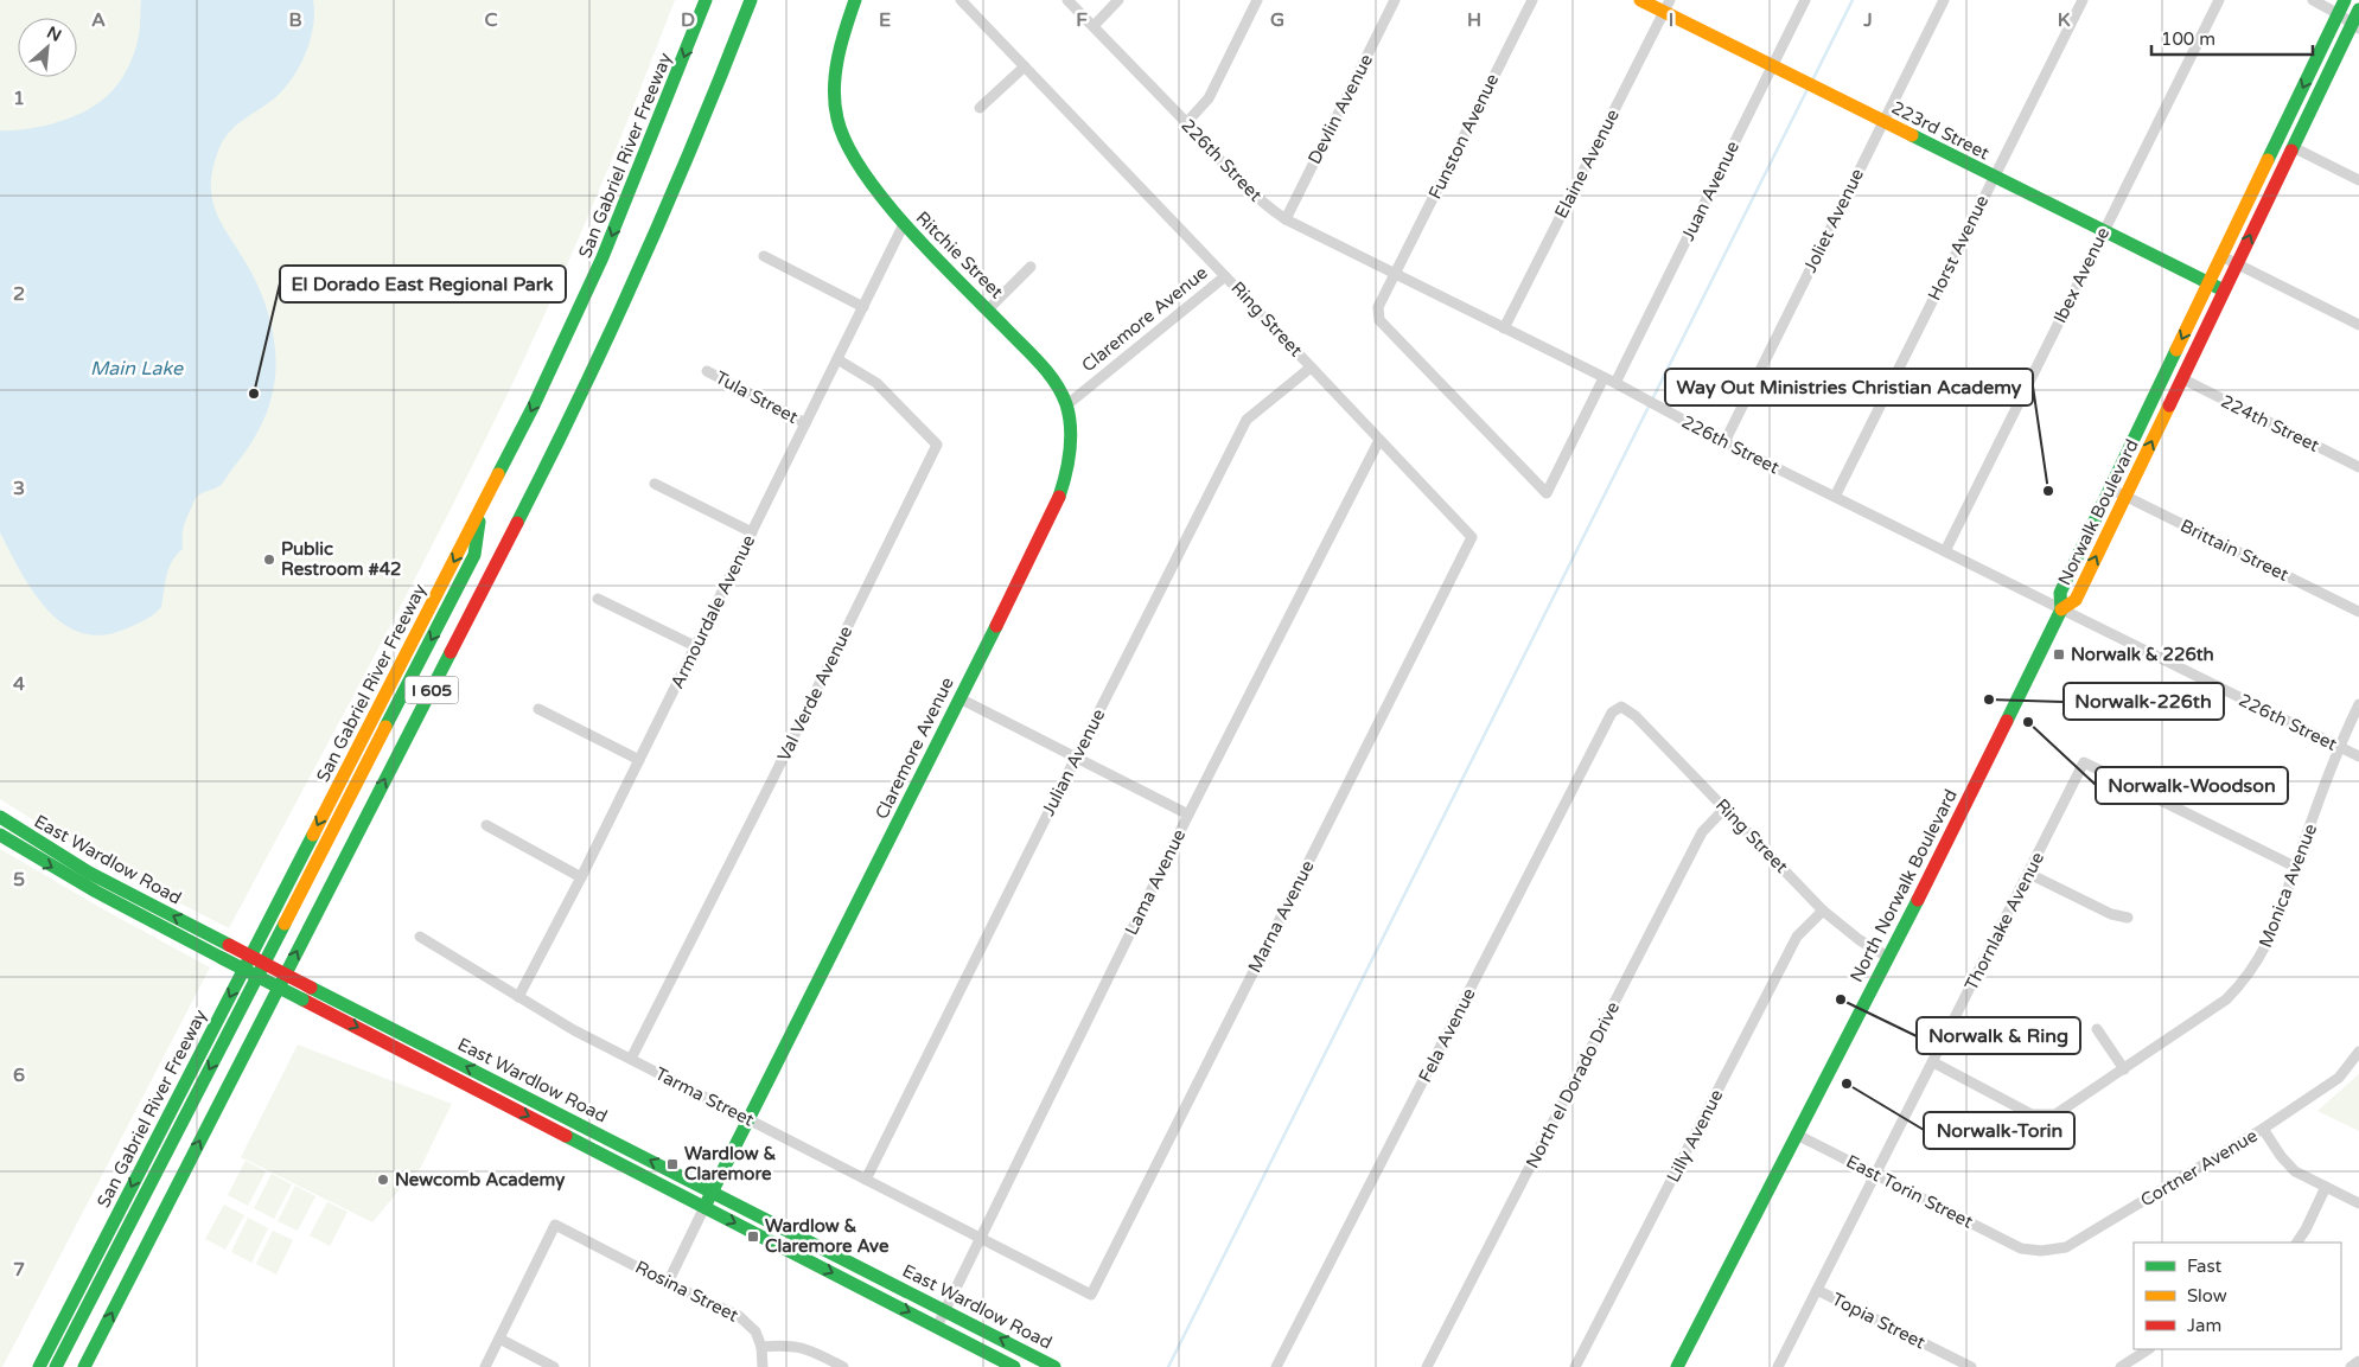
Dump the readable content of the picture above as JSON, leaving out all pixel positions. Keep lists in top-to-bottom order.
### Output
{
  "streets": {
    "main road": [
      "223rd Street",
      "San Gabriel River Freeway",
      "Ritchie Street",
      "Claremore Avenue",
      "Norwalk Boulevard",
      "I 605",
      "East Wardlow Road",
      "North Norwalk Boulevard"
    ],
    "street": [
      "Devlin Avenue",
      "Funston Avenue",
      "226th Street",
      "Elaine Avenue",
      "Juan Avenue",
      "Joliet Avenue",
      "Horst Avenue",
      "Ibex Avenue",
      "Ring Street",
      "Tula Street",
      "224th Street",
      "Brittain Street",
      "Armourdale Avenue",
      "Val Verde Avenue",
      "Julian Avenue",
      "Lama Avenue",
      "Monica Avenue",
      "Marna Avenue",
      "Thornlake Avenue",
      "Fela Avenue",
      "North el Dorado Drive",
      "Tarma Street",
      "Lilly Avenue",
      "Cortner Avenue",
      "East Torin Street",
      "Rosina Street",
      "Topia Street"
    ]
  },
  "crossings": [
    ["Devlin Avenue", "226th Street"],
    ["223rd Street", "Elaine Avenue"],
    ["223rd Street", "Juan Avenue"],
    ["223rd Street", "Joliet Avenue"],
    ["223rd Street", "Horst Avenue"],
    ["223rd Street", "Ibex Avenue"],
    ["223rd Street", "Norwalk Boulevard"],
    ["Funston Avenue", "226th Street"],
    ["San Gabriel River Freeway", "I 605"],
    ["226th Street", "Elaine Avenue"],
    ["226th Street", "Juan Avenue"],
    ["226th Street", "Joliet Avenue"],
    ["226th Street", "Horst Avenue"],
    ["226th Street", "Ibex Avenue"],
    ["226th Street", "Norwalk Boulevard"],
    ["226th Street", "North Norwalk Boulevard"],
    ["226th Street", "Monica Avenue"],
    ["Ritchie Street", "Claremore Avenue"],
    ["Ritchie Street", "Armourdale Avenue"],
    ["Claremore Avenue", "Ring Street"],
    ["Claremore Avenue", "East Wardlow Road"],
    ["Claremore Avenue", "Tarma Street"],
    ["Claremore Avenue", "Rosina Street"],
    ["Ring Street", "Julian Avenue"],
    ["Ring Street", "Lama Avenue"],
    ["Ring Street", "North Norwalk Boulevard"],
    ["Ring Street", "Marna Avenue"],
    ["Ring Street", "Fela Avenue"],
    ["Ring Street", "North el Dorado Drive"],
    ["Ring Street", "Lilly Avenue"],
    ["Tula Street", "Armourdale Avenue"],
    ["224th Street", "Norwalk Boulevard"],
    ["Norwalk Boulevard", "Brittain Street"],
    ["Norwalk Boulevard", "North Norwalk Boulevard"],
    ["Armourdale Avenue", "Val Verde Avenue"],
    ["Armourdale Avenue", "Tarma Street"],
    ["Val Verde Avenue", "Tarma Street"],
    ["Julian Avenue", "Tarma Street"],
    ["East Wardlow Road", "Lama Avenue"],
    ["Lama Avenue", "Tarma Street"],
    ["North Norwalk Boulevard", "East Torin Street"],
    ["Monica Avenue", "Thornlake Avenue"],
    ["Marna Avenue", "Tarma Street"],
    ["Thornlake Avenue", "East Torin Street"],
    ["Thornlake Avenue", "Topia Street"],
    ["Cortner Avenue", "East Torin Street"]
  ],
  "water": ["Main Lake"],
  "places": {
    "other": [
      "El Dorado East Regional Park",
      "Way Out Ministries Christian Academy",
      "Public Restroom #42",
      "Norwalk-226th",
      "Norwalk-Woodson",
      "Norwalk & Ring",
      "Norwalk-Torin",
      "Newcomb Academy"
    ],
    "transit": ["Norwalk & 226th", "Wardlow & Claremore", "Wardlow & Claremore Ave"]
  },
  "legend": ["Fast", "Slow", "Jam"],
  "scale_bar": "100 m",
  "north": "top right",
  "grid": {
    "columns": [
      "A",
      "B",
      "C",
      "D",
      "E",
      "F",
      "G",
      "H",
      "I",
      "J",
      "K"
    ],
    "rows": [
      "1",
      "2",
      "3",
      "4",
      "5",
      "6",
      "7"
    ]
  }
}
